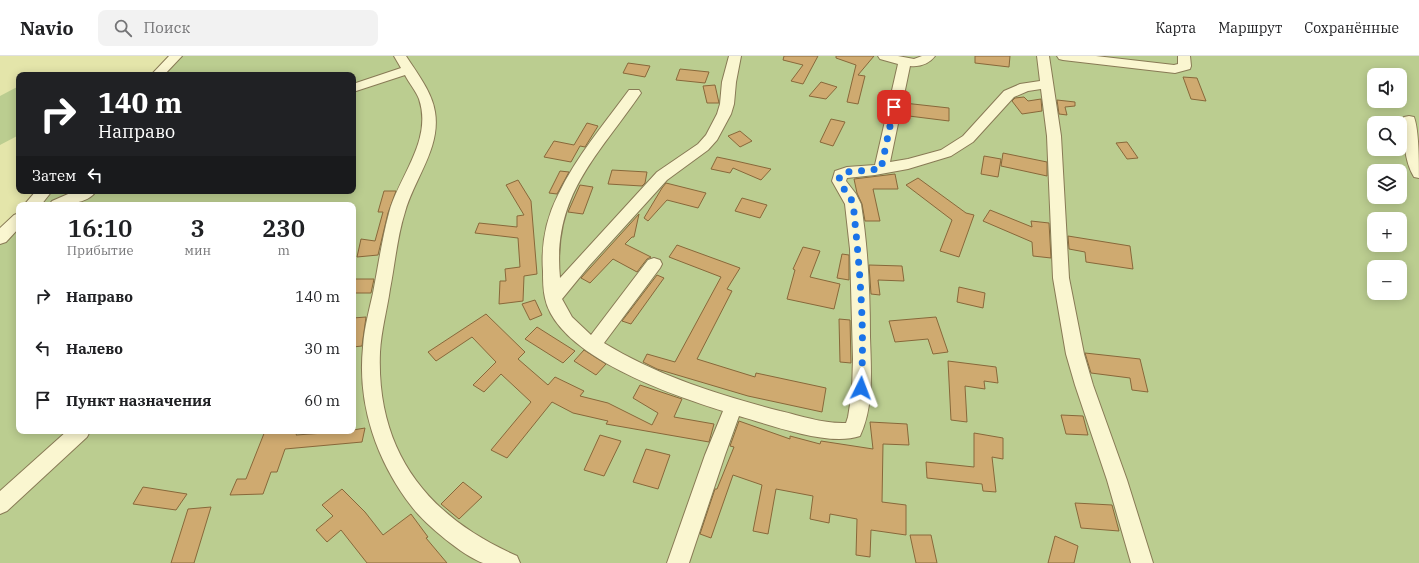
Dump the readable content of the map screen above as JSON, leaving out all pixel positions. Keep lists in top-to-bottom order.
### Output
{
  "page": {
    "header": "Navio",
    "search": "Поиск",
    "nav": ["Карта", "Маршрут", "Сохранённые"],
    "map_buttons": ["+", "−"],
    "turn": ["140 m", "Направо"],
    "then": "Затем",
    "eta": [
      "16:10",
      "Прибытие",
      "3",
      "мин",
      "230",
      "m"
    ],
    "list": [
      {
        "name": "Направо",
        "value": "140 m"
      },
      {
        "name": "Налево",
        "value": "30 m"
      },
      {
        "name": "Пункт назначения",
        "value": "60 m"
      }
    ]
  }
}
